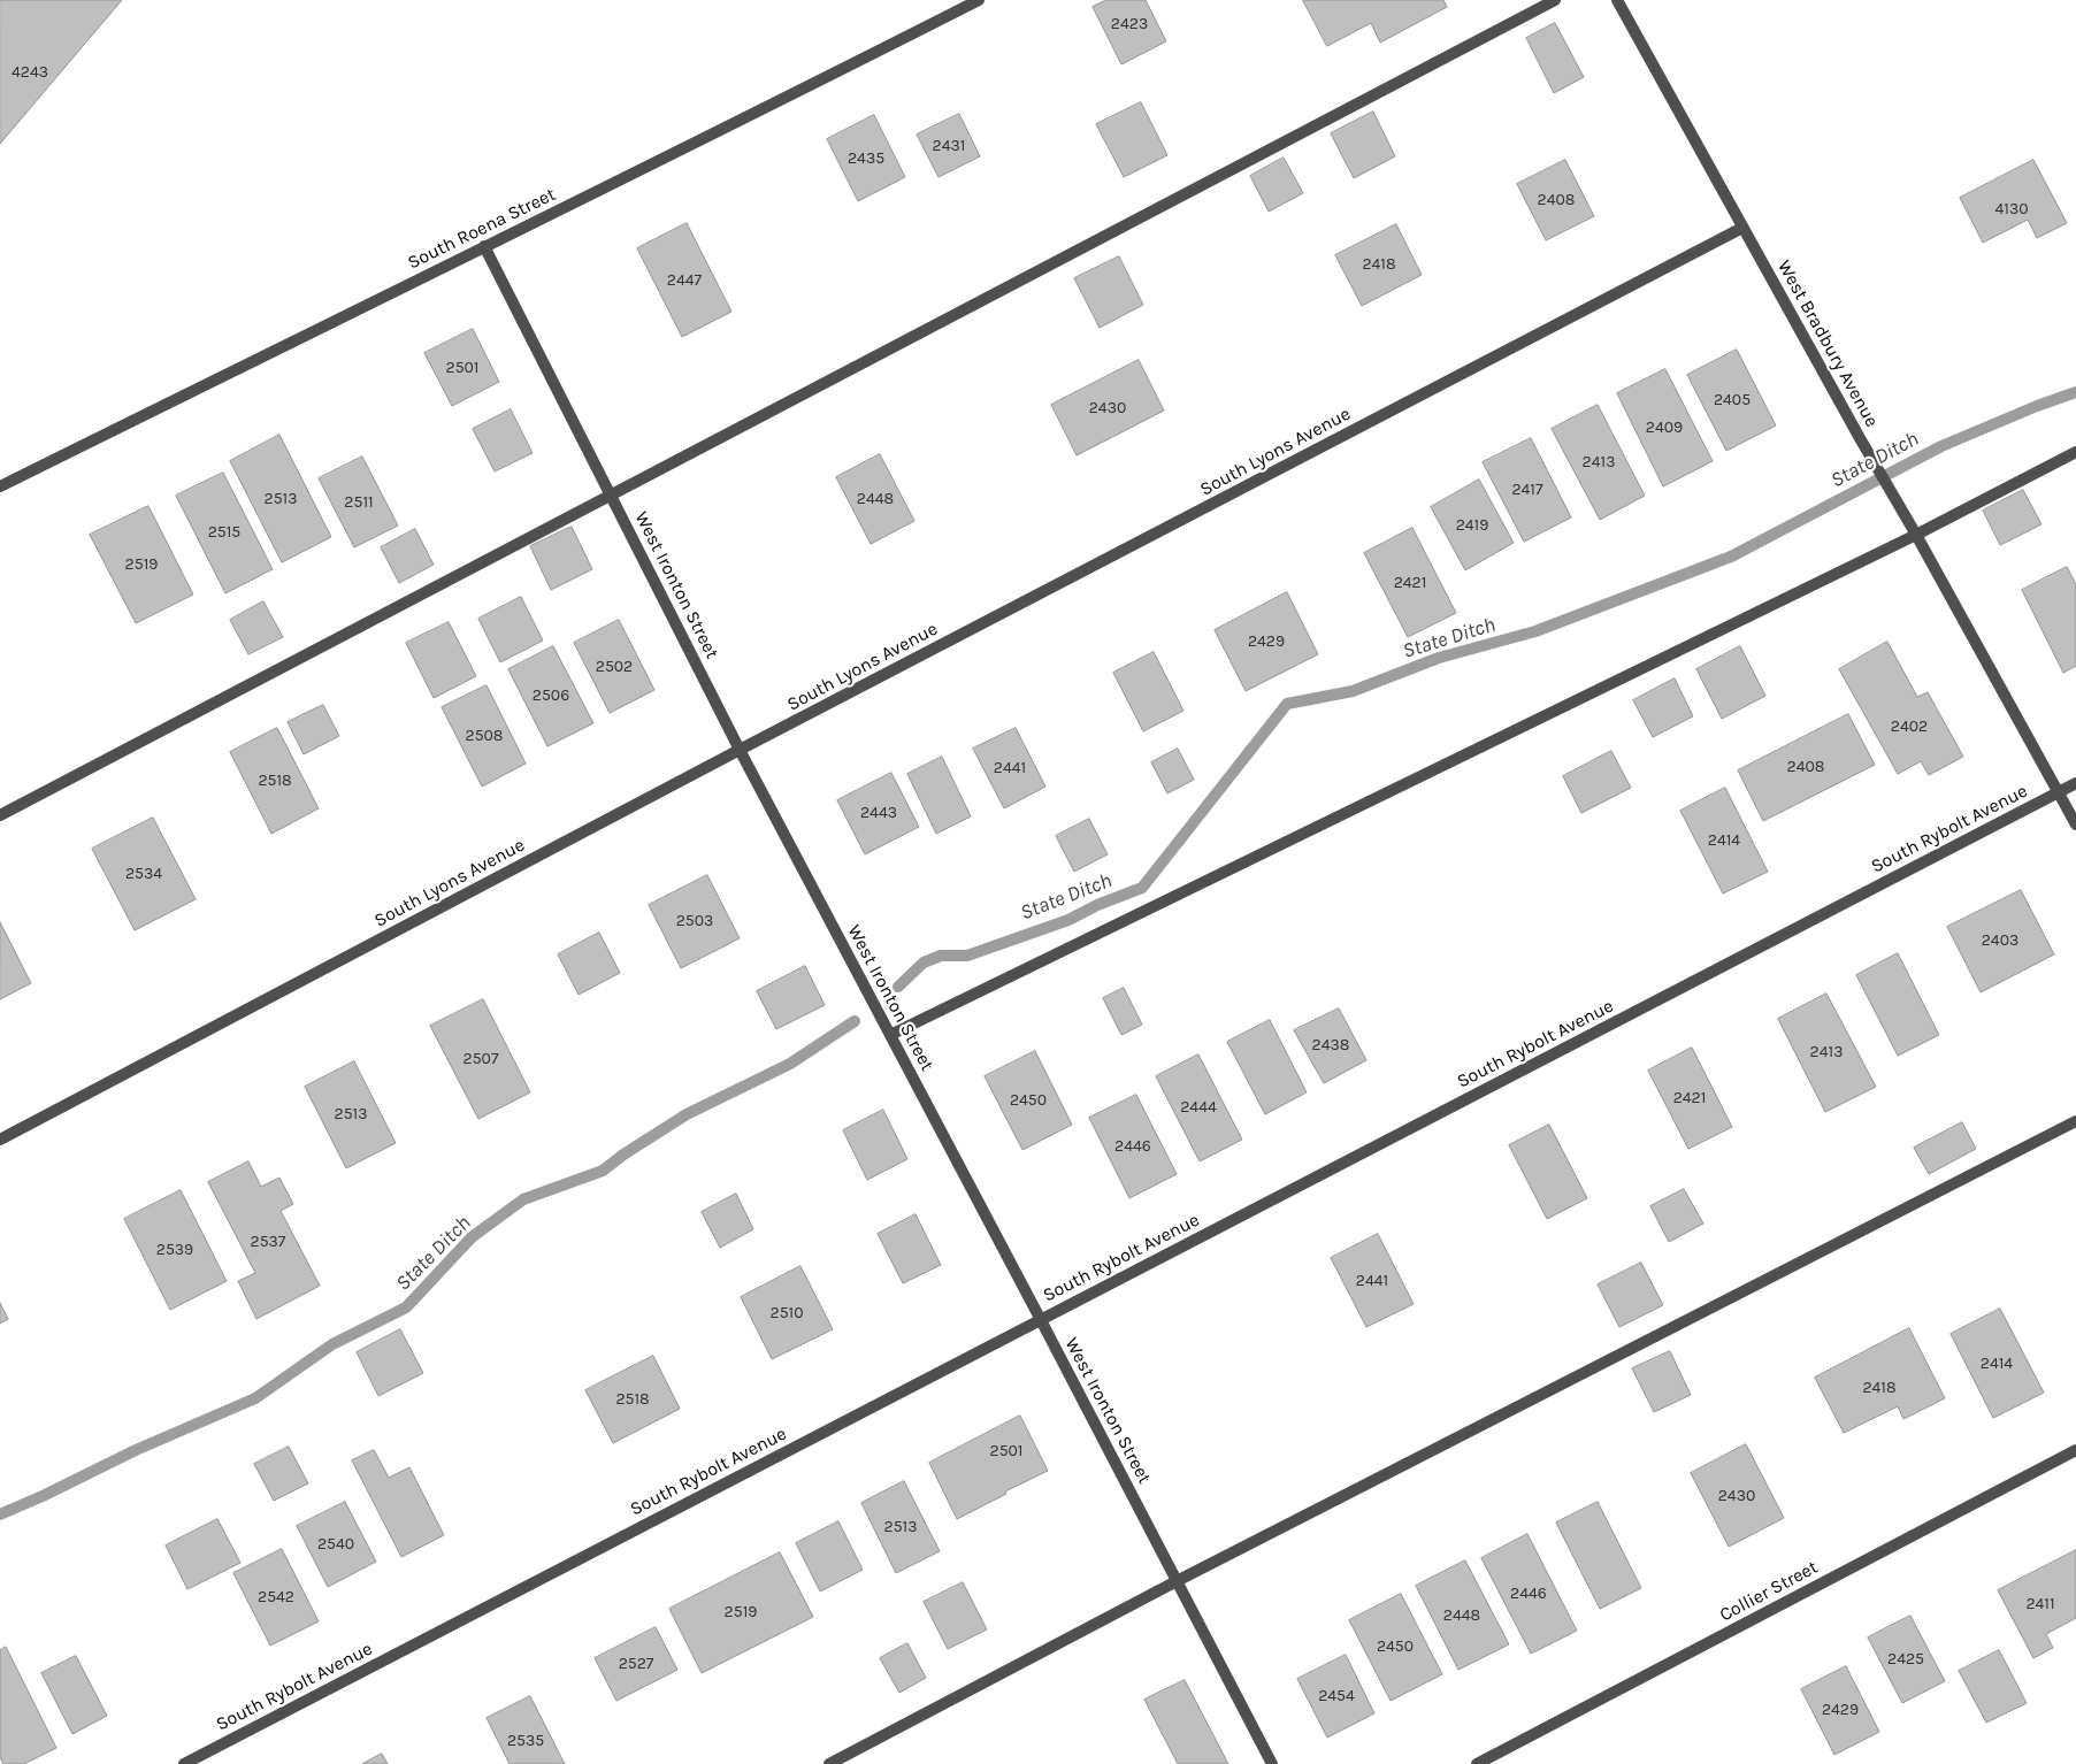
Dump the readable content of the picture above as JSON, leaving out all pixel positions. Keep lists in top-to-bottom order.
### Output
{
  "streets": {
    "street": [
      "South Roena Street",
      "West Bradbury Avenue",
      "South Lyons Avenue",
      "West Ironton Street",
      "South Rybolt Avenue",
      "Collier Street"
    ]
  },
  "crossings": [
    ["South Roena Street", "West Ironton Street"],
    ["West Bradbury Avenue", "South Lyons Avenue"],
    ["West Bradbury Avenue", "South Rybolt Avenue"],
    ["South Lyons Avenue", "West Ironton Street"],
    ["West Ironton Street", "South Rybolt Avenue"]
  ],
  "water": ["State Ditch"],
  "house_numbers": [
    "2423",
    "4243",
    "2431",
    "2435",
    "2408",
    "4130",
    "2418",
    "2447",
    "2501",
    "2405",
    "2430",
    "2409",
    "2413",
    "2417",
    "2513",
    "2448",
    "2511",
    "2419",
    "2515",
    "2519",
    "2421",
    "2429",
    "2502",
    "2506",
    "2402",
    "2508",
    "2408",
    "2441",
    "2518",
    "2443",
    "2414",
    "2534",
    "2503",
    "2403",
    "2438",
    "2413",
    "2507",
    "2421",
    "2450",
    "2444",
    "2513",
    "2446",
    "2537",
    "2539",
    "2441",
    "2510",
    "2414",
    "2418",
    "2518",
    "2501",
    "2430",
    "2513",
    "2540",
    "2446",
    "2542",
    "2411",
    "2519",
    "2448",
    "2450",
    "2425",
    "2527",
    "2454",
    "2429",
    "2535"
  ]
}
